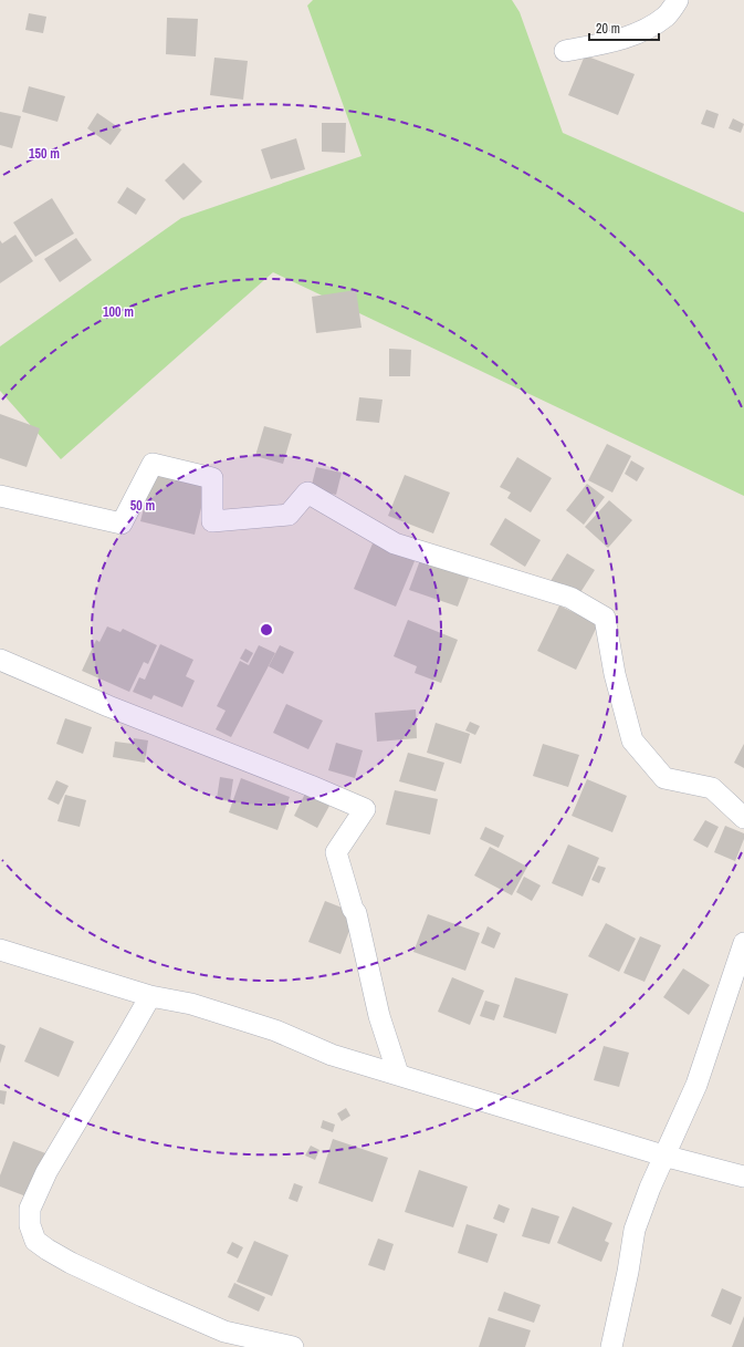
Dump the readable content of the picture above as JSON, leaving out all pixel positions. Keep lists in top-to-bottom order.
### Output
{
  "scale_bar": "20 m",
  "rings": ["150 m", "100 m", "50 m"]
}
